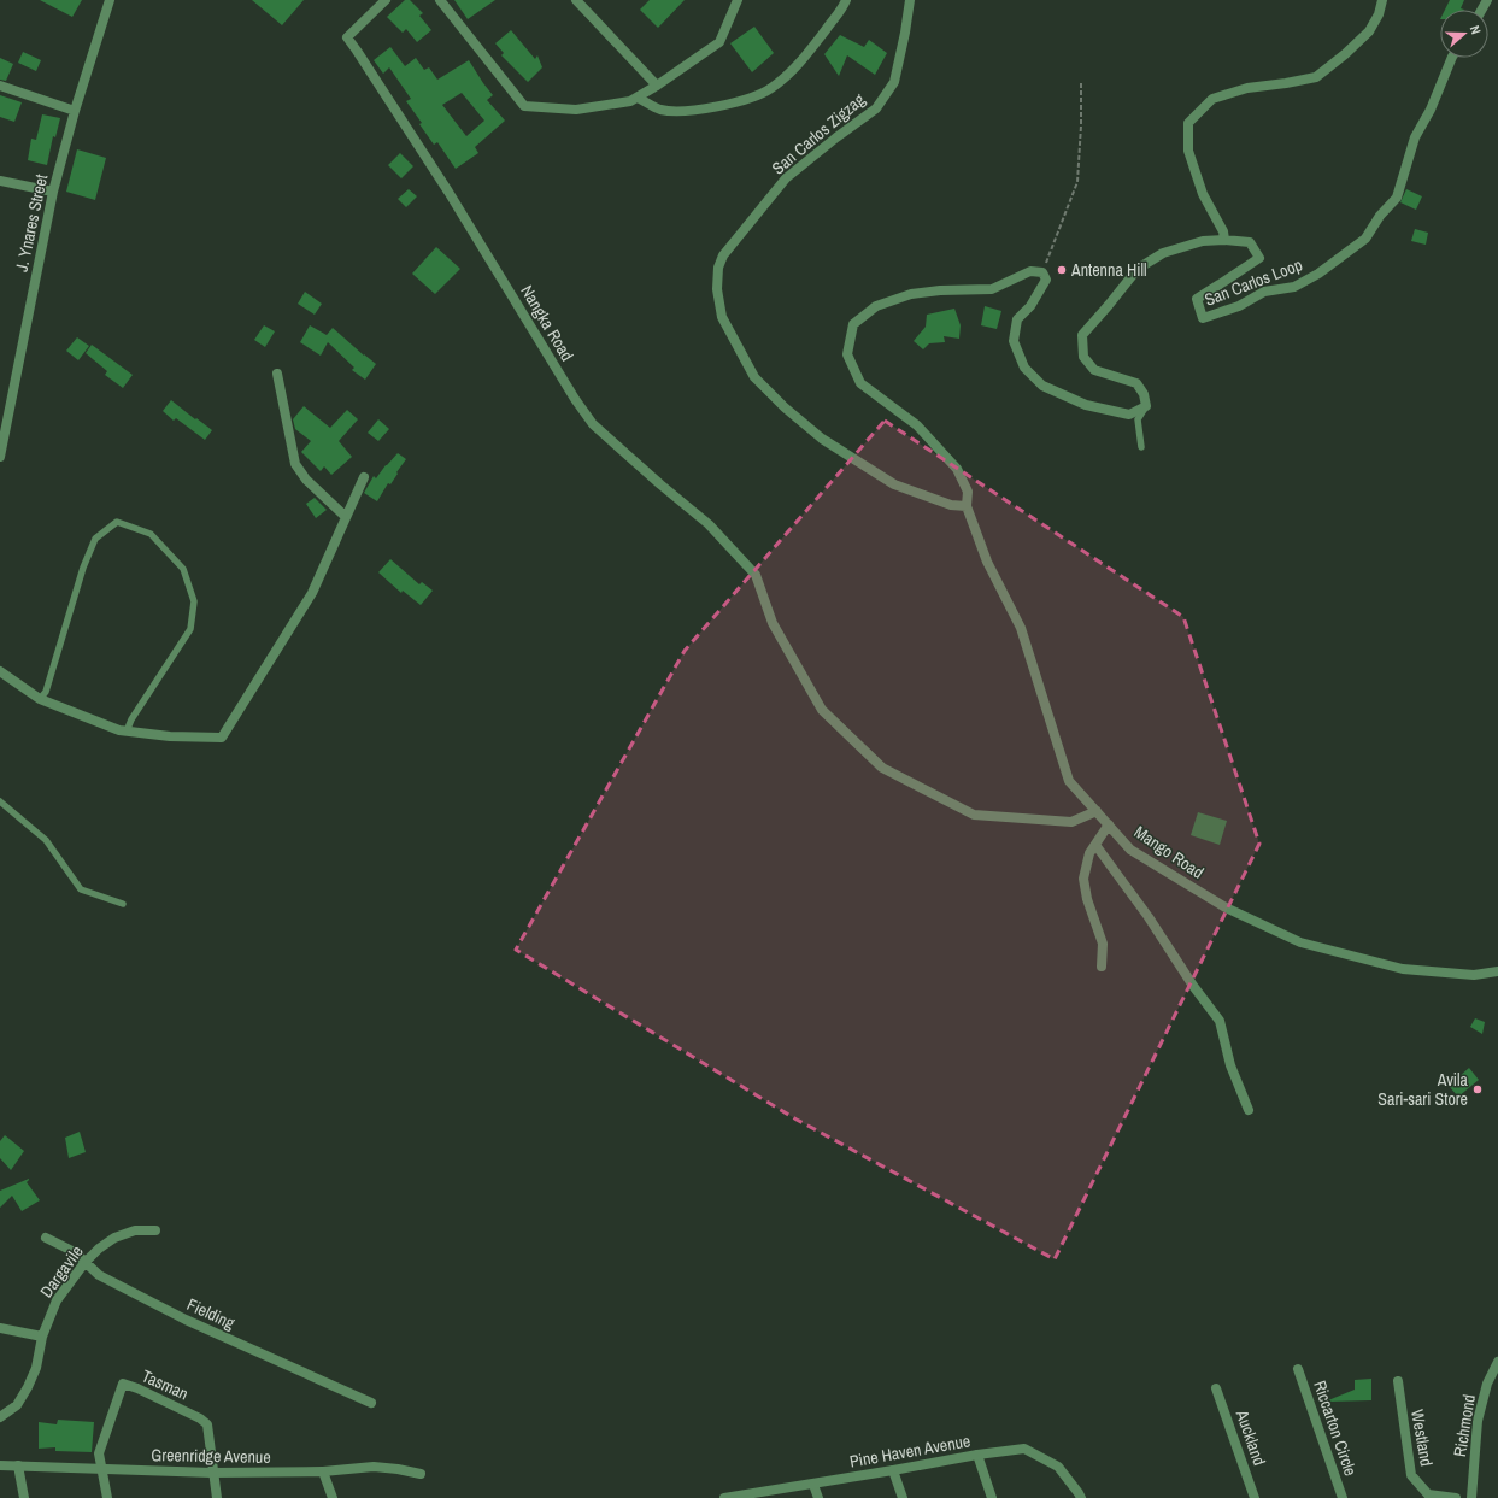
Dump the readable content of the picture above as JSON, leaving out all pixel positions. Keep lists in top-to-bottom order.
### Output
{
  "streets": {
    "street": [
      "San Carlos Zigzag",
      "J. Ynares Street",
      "San Carlos Loop",
      "Nangka Road",
      "Mango Road",
      "Dargavile",
      "Fielding",
      "Tasman",
      "Richmond",
      "Riccarton Circle",
      "Auckland",
      "Westland",
      "Pine Haven Avenue",
      "Greenridge Avenue"
    ]
  },
  "crossings": [
    ["San Carlos Zigzag", "Mango Road"],
    ["Nangka Road", "Mango Road"],
    ["Dargavile", "Fielding"],
    ["Tasman", "Greenridge Avenue"]
  ],
  "places": ["Antenna Hill", "Avila Sari-sari Store"],
  "north": "right"
}
